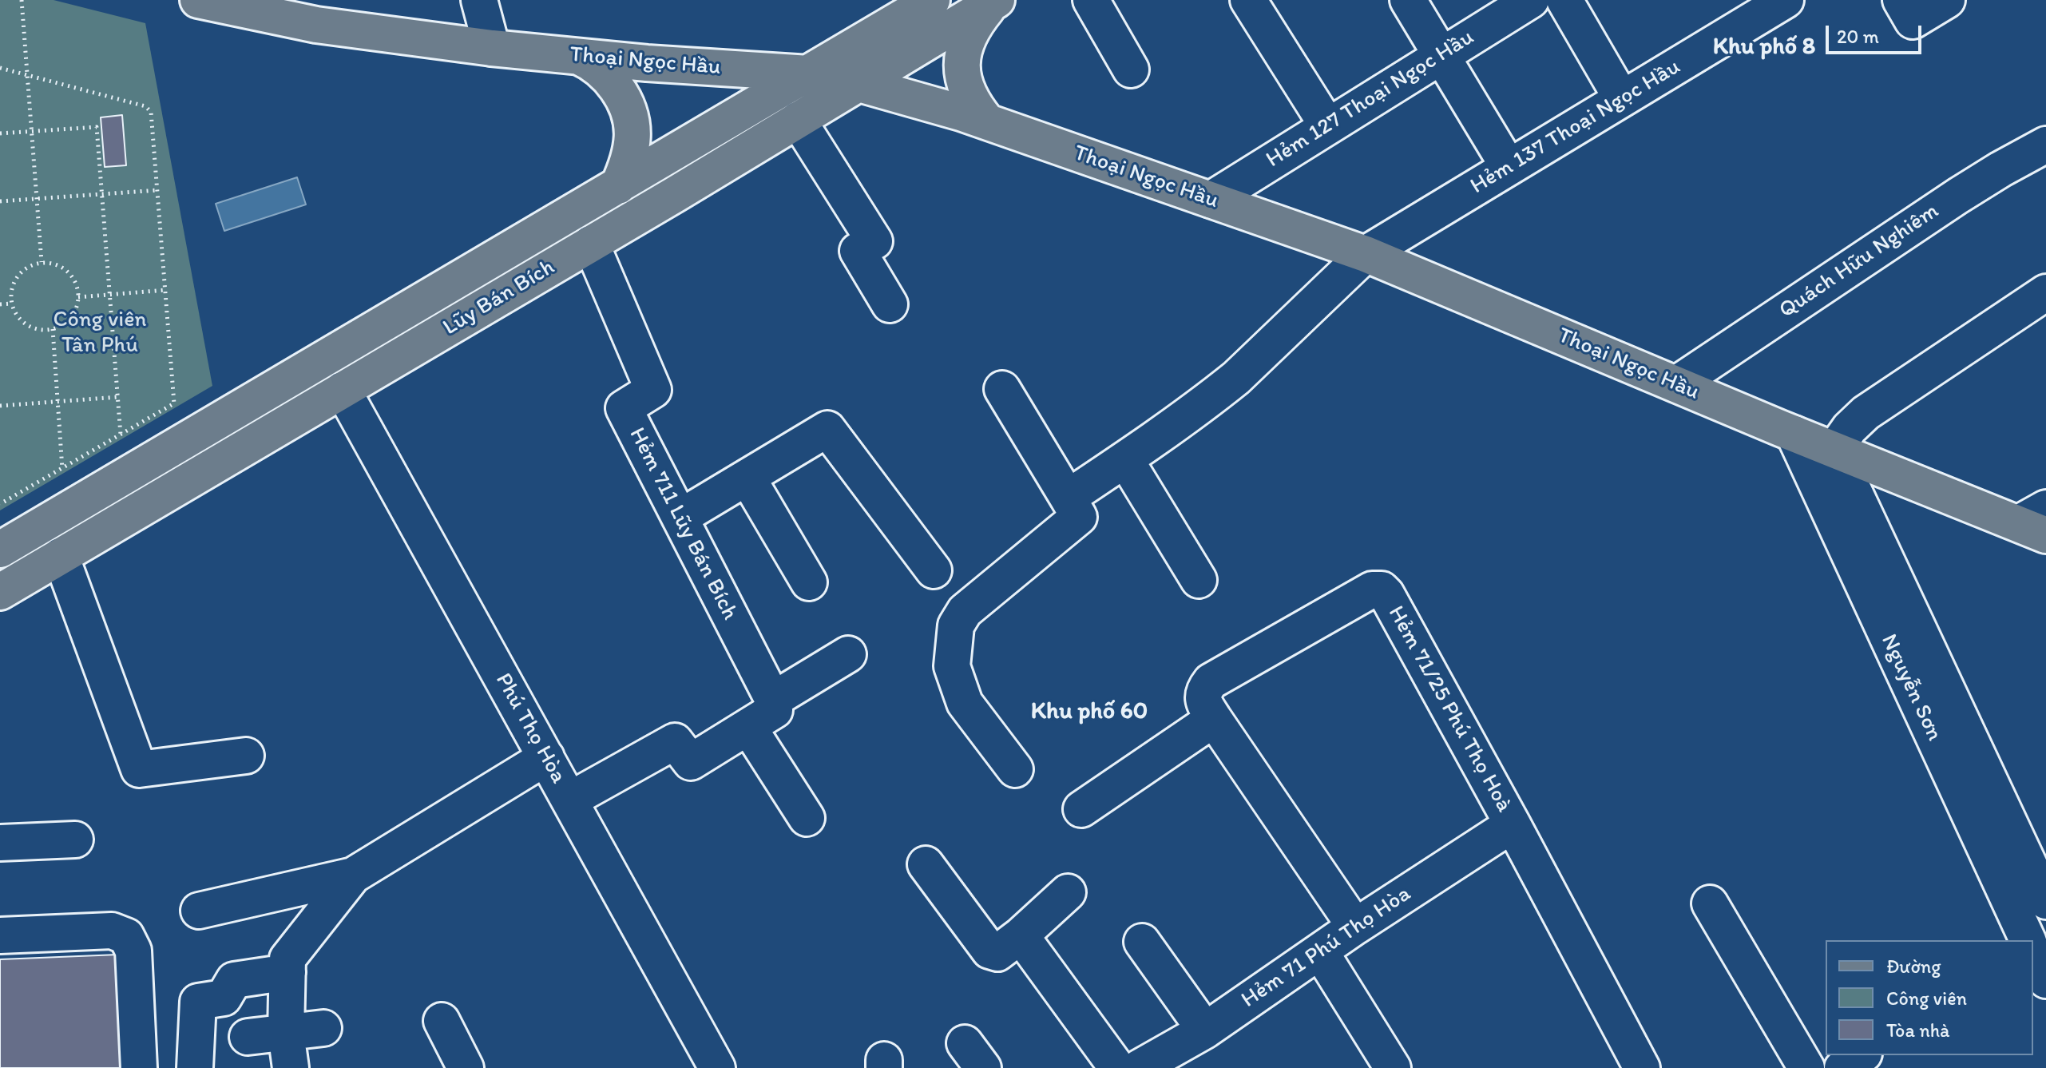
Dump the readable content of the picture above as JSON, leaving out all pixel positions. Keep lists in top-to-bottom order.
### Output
{
  "streets": {
    "main road": ["Thoại Ngọc Hầu", "Lũy Bán Bích"],
    "street": [
      "Hẻm 127 Thoại Ngọc Hầu",
      "Hẻm 137 Thoại Ngọc Hầu",
      "Quách Hữu Nghiêm",
      "Hẻm 711 Lũy Bán Bích",
      "Nguyễn Sơn",
      "Hẻm 71/25 Phú Thọ Hoà",
      "Phú Thọ Hòa",
      "Hẻm 71 Phú Thọ Hòa"
    ]
  },
  "crossings": [
    ["Thoại Ngọc Hầu", "Hẻm 127 Thoại Ngọc Hầu"],
    ["Thoại Ngọc Hầu", "Hẻm 137 Thoại Ngọc Hầu"],
    ["Thoại Ngọc Hầu", "Quách Hữu Nghiêm"],
    ["Thoại Ngọc Hầu", "Lũy Bán Bích"],
    ["Thoại Ngọc Hầu", "Nguyễn Sơn"],
    ["Lũy Bán Bích", "Hẻm 711 Lũy Bán Bích"],
    ["Lũy Bán Bích", "Phú Thọ Hòa"],
    ["Hẻm 71/25 Phú Thọ Hoà", "Hẻm 71 Phú Thọ Hòa"]
  ],
  "districts": ["Khu phố 8", "Khu phố 60"],
  "parks": ["Công viên Tân Phú"],
  "legend": ["Đường", "Công viên", "Tòa nhà"],
  "scale_bar": "20 m"
}
